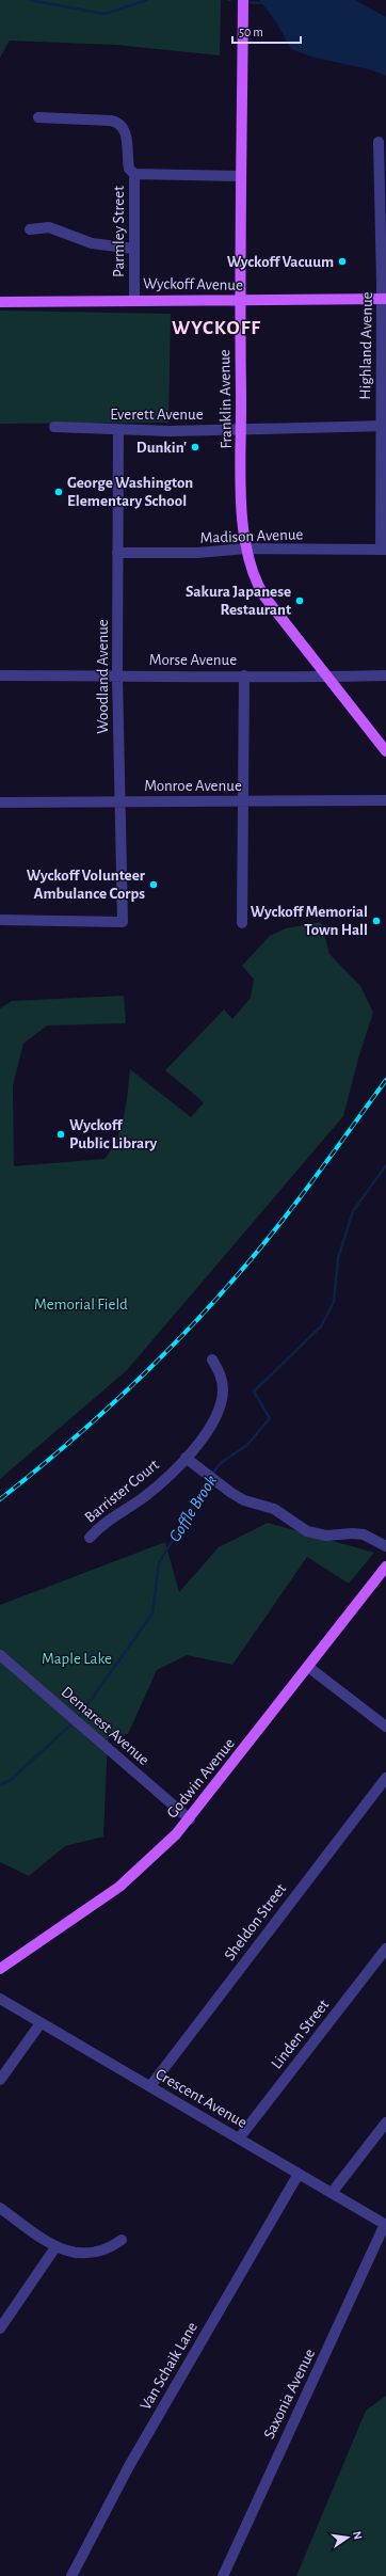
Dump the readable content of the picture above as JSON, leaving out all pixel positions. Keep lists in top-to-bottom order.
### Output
{
  "streets": {
    "main road": ["Wyckoff Avenue", "Franklin Avenue", "Godwin Avenue"],
    "street": [
      "Parmley Street",
      "Highland Avenue",
      "Everett Avenue",
      "Madison Avenue",
      "Morse Avenue",
      "Woodland Avenue",
      "Monroe Avenue",
      "Barrister Court",
      "Demarest Avenue",
      "Sheldon Street",
      "Linden Street",
      "Crescent Avenue",
      "Van Schaik Lane",
      "Saxonia Avenue"
    ]
  },
  "crossings": [
    ["Parmley Street", "Wyckoff Avenue"],
    ["Wyckoff Avenue", "Highland Avenue"],
    ["Wyckoff Avenue", "Franklin Avenue"],
    ["Highland Avenue", "Everett Avenue"],
    ["Highland Avenue", "Madison Avenue"],
    ["Franklin Avenue", "Everett Avenue"],
    ["Franklin Avenue", "Madison Avenue"],
    ["Franklin Avenue", "Morse Avenue"],
    ["Everett Avenue", "Woodland Avenue"],
    ["Madison Avenue", "Woodland Avenue"],
    ["Morse Avenue", "Woodland Avenue"],
    ["Woodland Avenue", "Monroe Avenue"],
    ["Demarest Avenue", "Godwin Avenue"],
    ["Sheldon Street", "Crescent Avenue"],
    ["Linden Street", "Crescent Avenue"],
    ["Crescent Avenue", "Van Schaik Lane"],
    ["Crescent Avenue", "Saxonia Avenue"]
  ],
  "districts": ["WYCKOFF"],
  "water": ["Goffle Brook"],
  "parks": ["Memorial Field", "Maple Lake"],
  "places": [
    "Wyckoff Vacuum",
    "Dunkin'",
    "George Washington Elementary School",
    "Sakura Japanese Restaurant",
    "Wyckoff Volunteer Ambulance Corps",
    "Wyckoff Memorial Town Hall",
    "Wyckoff Public Library"
  ],
  "scale_bar": "50 m",
  "north": "right"
}
